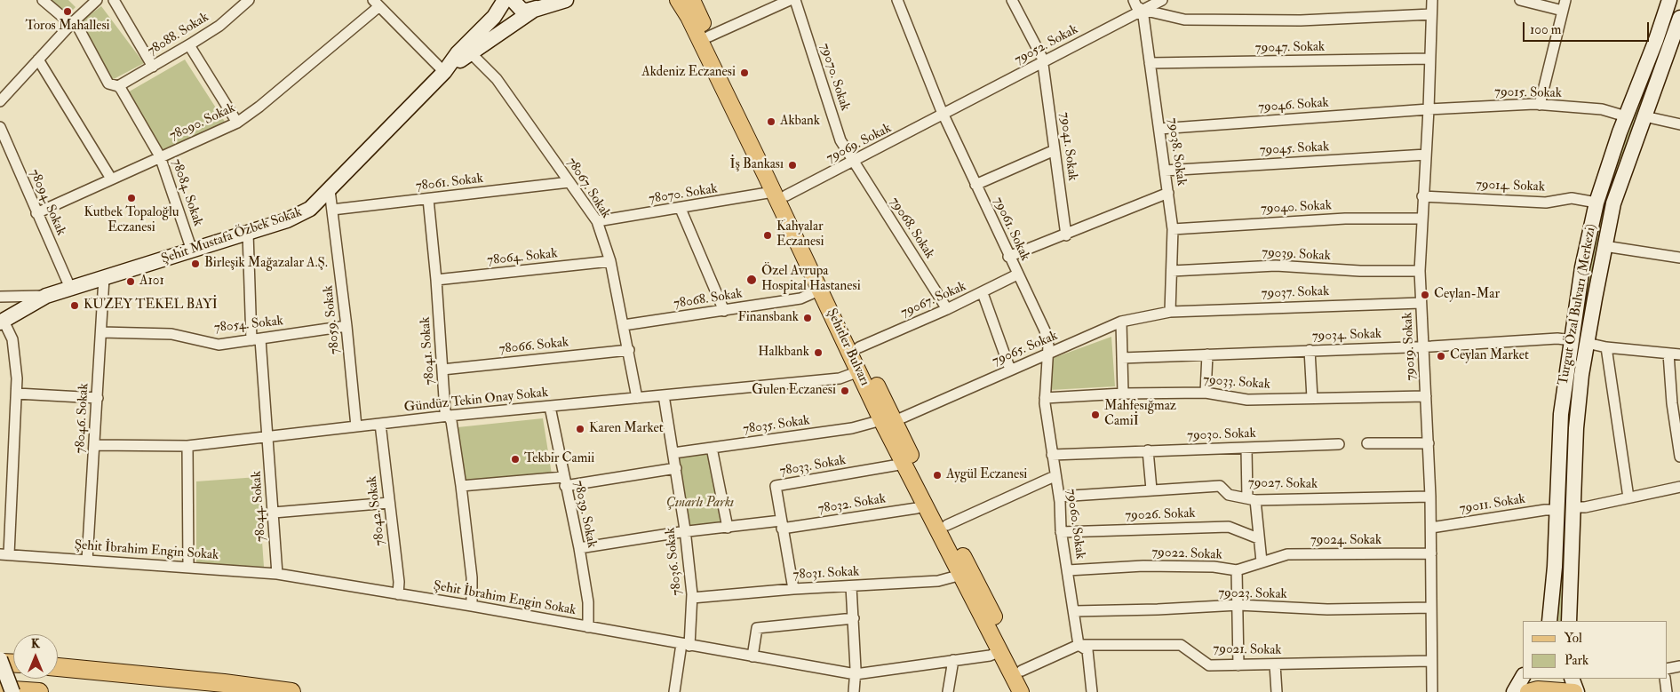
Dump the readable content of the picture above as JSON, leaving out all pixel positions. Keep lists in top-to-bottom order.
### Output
{
  "streets": {
    "main road": ["Şehit Mustafa Özbek Sokak", "Turgut Özal Bulvarı (Merkezi)", "Şehitler Bulvarı"],
    "street": [
      "78088. Sokak",
      "79052. Sokak",
      "79047. Sokak",
      "79070. Sokak",
      "79015. Sokak",
      "79046. Sokak",
      "78090. Sokak",
      "79069. Sokak",
      "79041. Sokak",
      "79045. Sokak",
      "79038. Sokak",
      "78061. Sokak",
      "79014. Sokak",
      "78067. Sokak",
      "78084. Sokak",
      "78070. Sokak",
      "78094. Sokak",
      "79040. Sokak",
      "79068. Sokak",
      "79061. Sokak",
      "79039. Sokak",
      "78064. Sokak",
      "79037. Sokak",
      "78068. Sokak",
      "79067. Sokak",
      "78059. Sokak",
      "78054. Sokak",
      "79034. Sokak",
      "78066. Sokak",
      "79019. Sokak",
      "79065. Sokak",
      "78041. Sokak",
      "79033. Sokak",
      "Gündüz Tekin Onay Sokak",
      "78046. Sokak",
      "78035. Sokak",
      "79030. Sokak",
      "78033. Sokak",
      "79027. Sokak",
      "78032. Sokak",
      "79011. Sokak",
      "78044. Sokak",
      "78042. Sokak",
      "78039. Sokak",
      "79026. Sokak",
      "79060. Sokak",
      "79024. Sokak",
      "Şehit İbrahim Engin Sokak",
      "79022. Sokak",
      "78036. Sokak",
      "78031. Sokak",
      "79023. Sokak",
      "79021. Sokak"
    ]
  },
  "crossings": [
    ["78088. Sokak", "78084. Sokak"],
    ["79052. Sokak", "79069. Sokak"],
    ["79052. Sokak", "79041. Sokak"],
    ["79052. Sokak", "79038. Sokak"],
    ["79052. Sokak", "79061. Sokak"],
    ["79047. Sokak", "79038. Sokak"],
    ["79047. Sokak", "79019. Sokak"],
    ["79070. Sokak", "79069. Sokak"],
    ["79070. Sokak", "79068. Sokak"],
    ["79015. Sokak", "79046. Sokak"],
    ["79015. Sokak", "Turgut Özal Bulvarı (Merkezi)"],
    ["79015. Sokak", "79019. Sokak"],
    ["79046. Sokak", "79038. Sokak"],
    ["79046. Sokak", "79019. Sokak"],
    ["78090. Sokak", "78084. Sokak"],
    ["78090. Sokak", "78094. Sokak"],
    ["79069. Sokak", "78070. Sokak"],
    ["79069. Sokak", "79068. Sokak"],
    ["79069. Sokak", "79061. Sokak"],
    ["79069. Sokak", "Şehitler Bulvarı"],
    ["79045. Sokak", "79038. Sokak"],
    ["79045. Sokak", "79019. Sokak"],
    ["79038. Sokak", "79040. Sokak"],
    ["79038. Sokak", "79039. Sokak"],
    ["79038. Sokak", "79037. Sokak"],
    ["79038. Sokak", "79065. Sokak"],
    ["78061. Sokak", "78067. Sokak"],
    ["78061. Sokak", "78059. Sokak"],
    ["78061. Sokak", "78041. Sokak"],
    ["79014. Sokak", "Turgut Özal Bulvarı (Merkezi)"],
    ["79014. Sokak", "79019. Sokak"],
    ["78067. Sokak", "78070. Sokak"],
    ["78067. Sokak", "Şehit Mustafa Özbek Sokak"],
    ["78067. Sokak", "78064. Sokak"],
    ["78067. Sokak", "78068. Sokak"],
    ["78067. Sokak", "78066. Sokak"],
    ["78067. Sokak", "Gündüz Tekin Onay Sokak"],
    ["78084. Sokak", "Şehit Mustafa Özbek Sokak"],
    ["78070. Sokak", "Şehitler Bulvarı"],
    ["78094. Sokak", "Şehit Mustafa Özbek Sokak"],
    ["79040. Sokak", "79019. Sokak"],
    ["79068. Sokak", "79067. Sokak"],
    ["79061. Sokak", "79067. Sokak"],
    ["79061. Sokak", "79065. Sokak"],
    ["79061. Sokak", "79060. Sokak"],
    ["Şehit Mustafa Özbek Sokak", "78059. Sokak"],
    ["Şehit Mustafa Özbek Sokak", "78046. Sokak"],
    ["Şehit Mustafa Özbek Sokak", "78044. Sokak"],
    ["79039. Sokak", "79019. Sokak"],
    ["78064. Sokak", "78041. Sokak"],
    ["79037. Sokak", "79019. Sokak"],
    ["79037. Sokak", "79065. Sokak"],
    ["78068. Sokak", "Şehitler Bulvarı"],
    ["79067. Sokak", "Şehitler Bulvarı"],
    ["Turgut Özal Bulvarı (Merkezi)", "79034. Sokak"],
    ["Turgut Özal Bulvarı (Merkezi)", "79011. Sokak"],
    ["78059. Sokak", "78054. Sokak"],
    ["78059. Sokak", "Gündüz Tekin Onay Sokak"],
    ["78054. Sokak", "78046. Sokak"],
    ["78054. Sokak", "78044. Sokak"],
    ["79034. Sokak", "79019. Sokak"],
    ["78066. Sokak", "78041. Sokak"],
    ["79019. Sokak", "79033. Sokak"],
    ["79019. Sokak", "79027. Sokak"],
    ["79019. Sokak", "79011. Sokak"],
    ["79019. Sokak", "79024. Sokak"],
    ["79019. Sokak", "79023. Sokak"],
    ["79019. Sokak", "79021. Sokak"],
    ["Şehitler Bulvarı", "79065. Sokak"],
    ["Şehitler Bulvarı", "Gündüz Tekin Onay Sokak"],
    ["Şehitler Bulvarı", "78035. Sokak"],
    ["Şehitler Bulvarı", "78033. Sokak"],
    ["Şehitler Bulvarı", "78032. Sokak"],
    ["Şehitler Bulvarı", "Şehit İbrahim Engin Sokak"],
    ["Şehitler Bulvarı", "78031. Sokak"],
    ["Şehitler Bulvarı", "79021. Sokak"],
    ["79065. Sokak", "78035. Sokak"],
    ["79065. Sokak", "79060. Sokak"],
    ["78041. Sokak", "Gündüz Tekin Onay Sokak"],
    ["78041. Sokak", "Şehit İbrahim Engin Sokak"],
    ["79033. Sokak", "79060. Sokak"],
    ["Gündüz Tekin Onay Sokak", "78046. Sokak"],
    ["Gündüz Tekin Onay Sokak", "78044. Sokak"],
    ["Gündüz Tekin Onay Sokak", "78042. Sokak"],
    ["Gündüz Tekin Onay Sokak", "78039. Sokak"],
    ["Gündüz Tekin Onay Sokak", "78036. Sokak"],
    ["78046. Sokak", "Şehit İbrahim Engin Sokak"],
    ["78035. Sokak", "78036. Sokak"],
    ["79030. Sokak", "79060. Sokak"],
    ["78033. Sokak", "78032. Sokak"],
    ["78033. Sokak", "78031. Sokak"],
    ["79027. Sokak", "79060. Sokak"],
    ["78032. Sokak", "78039. Sokak"],
    ["78032. Sokak", "78036. Sokak"],
    ["78044. Sokak", "Şehit İbrahim Engin Sokak"],
    ["78042. Sokak", "Şehit İbrahim Engin Sokak"],
    ["78039. Sokak", "Şehit İbrahim Engin Sokak"],
    ["79026. Sokak", "79060. Sokak"],
    ["79060. Sokak", "79022. Sokak"],
    ["79060. Sokak", "79023. Sokak"],
    ["79060. Sokak", "79021. Sokak"],
    ["79024. Sokak", "79022. Sokak"],
    ["Şehit İbrahim Engin Sokak", "78036. Sokak"],
    ["79022. Sokak", "79023. Sokak"],
    ["79022. Sokak", "79021. Sokak"],
    ["78036. Sokak", "78031. Sokak"]
  ],
  "parks": ["Çınarlı Parkı"],
  "places": [
    "Toros Mahallesi",
    "Akdeniz Eczanesi",
    "Akbank",
    "İş Bankası",
    "Kutbek Topaloğlu Eczanesi",
    "Kahyalar Eczanesi",
    "Birleşik Mağazalar A.Ş.",
    "Özel Avrupa Hospital Hastanesi",
    "A101",
    "Ceylan-Mar",
    "KUZEY TEKEL BAYİ",
    "Finansbank",
    "Halkbank",
    "Ceylan Market",
    "Gulen Eczanesi",
    "Mahfesığmaz Camiİ",
    "Karen Market",
    "Tekbir Camii",
    "Aygül Eczanesi"
  ],
  "legend": ["Yol", "Park"],
  "scale_bar": "100 m",
  "north": "top"
}
